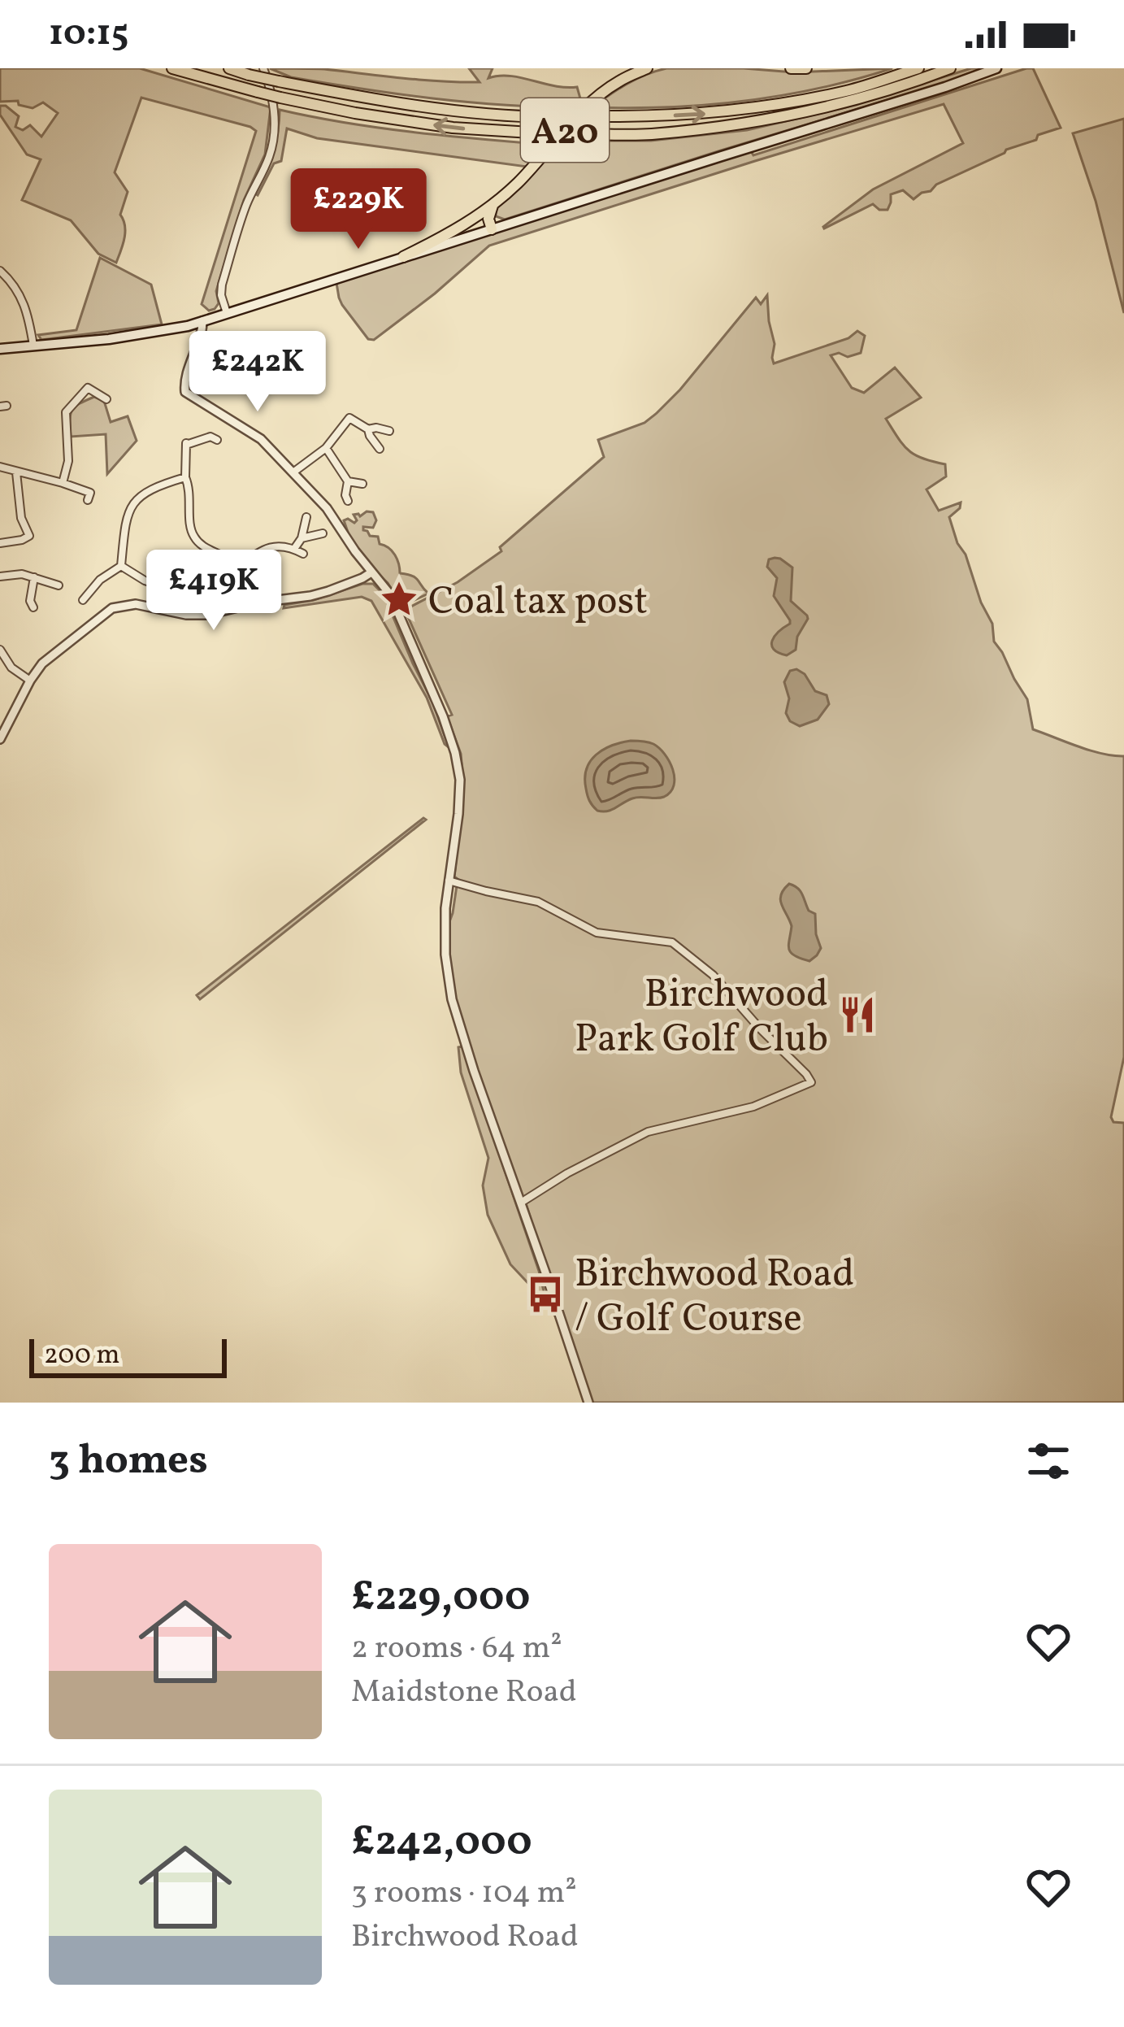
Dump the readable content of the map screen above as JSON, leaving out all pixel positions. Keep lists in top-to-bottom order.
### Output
{
  "streets": {
    "highway": ["A20"]
  },
  "places": {
    "place": ["Coal tax post"],
    "restaurant": ["Birchwood Park Golf Club"],
    "bus stop": ["Birchwood Road / Golf Course"]
  },
  "scale_bar": "200 m",
  "page": {
    "status": "10:15",
    "price": ["£229K", "£242K", "£419K"],
    "scale": "200 m",
    "heading": "3 homes",
    "list": [
      {
        "name": "£229,000",
        "note": "2 rooms · 64 m² · Maidstone Road"
      },
      {
        "name": "£242,000",
        "note": "3 rooms · 104 m² · Birchwood Road"
      }
    ]
  }
}
